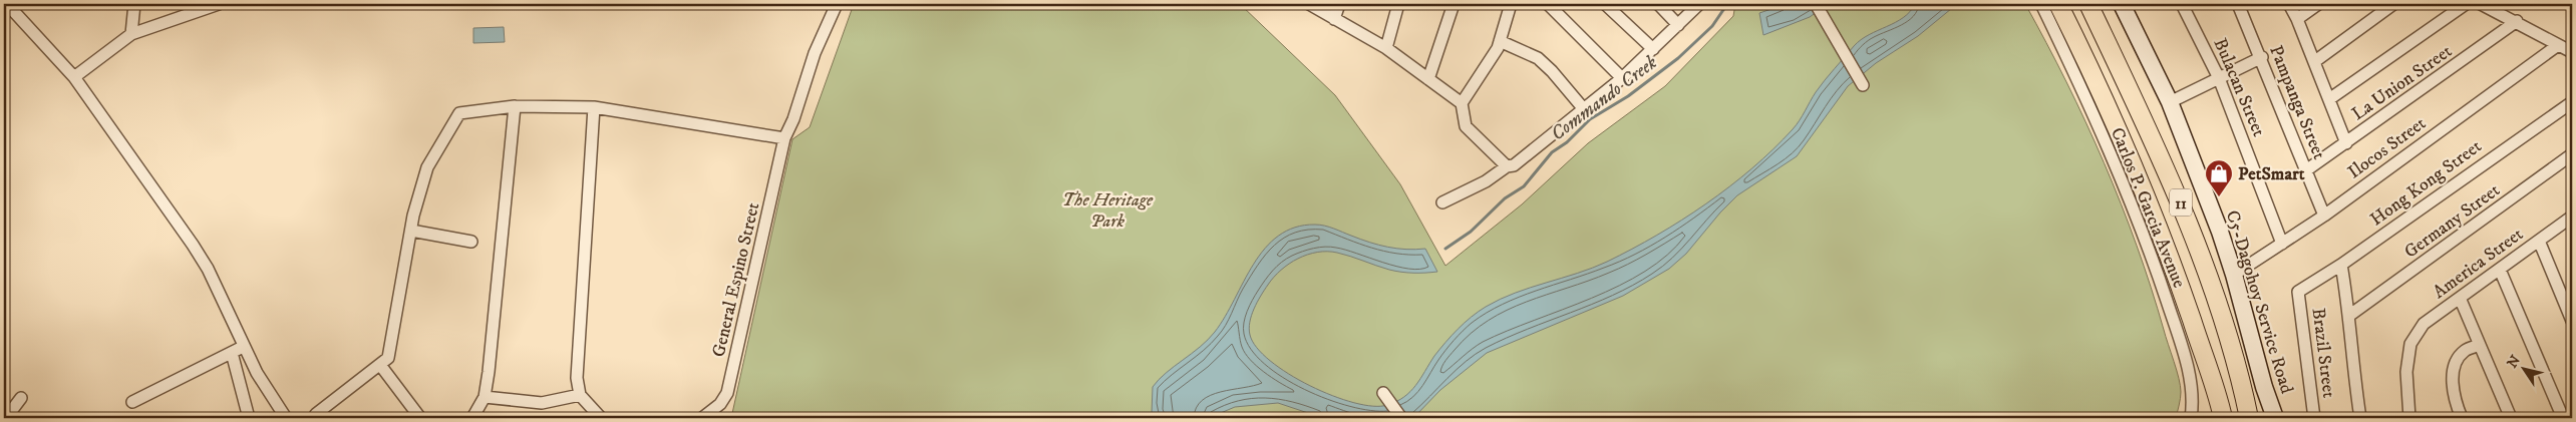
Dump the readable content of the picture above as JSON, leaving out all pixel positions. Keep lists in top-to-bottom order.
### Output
{
  "streets": {
    "main road": ["11", "Carlos P. Garcia Avenue", "C5-Dagohoy Service Road"],
    "street": [
      "La Union Street",
      "Bulacan Street",
      "Pampanga Street",
      "Ilocos Street",
      "Hong Kong Street",
      "Germany Street",
      "America Street",
      "General Espino Street",
      "Brazil Street"
    ]
  },
  "crossings": [
    ["La Union Street", "Pampanga Street"],
    ["Bulacan Street", "Ilocos Street"],
    ["Pampanga Street", "Ilocos Street"],
    ["Ilocos Street", "C5-Dagohoy Service Road"],
    ["Hong Kong Street", "Brazil Street"]
  ],
  "water": ["Commando Creek"],
  "parks": ["The Heritage Park"],
  "places": {
    "shop": ["PetSmart"]
  },
  "north": "top left"
}
